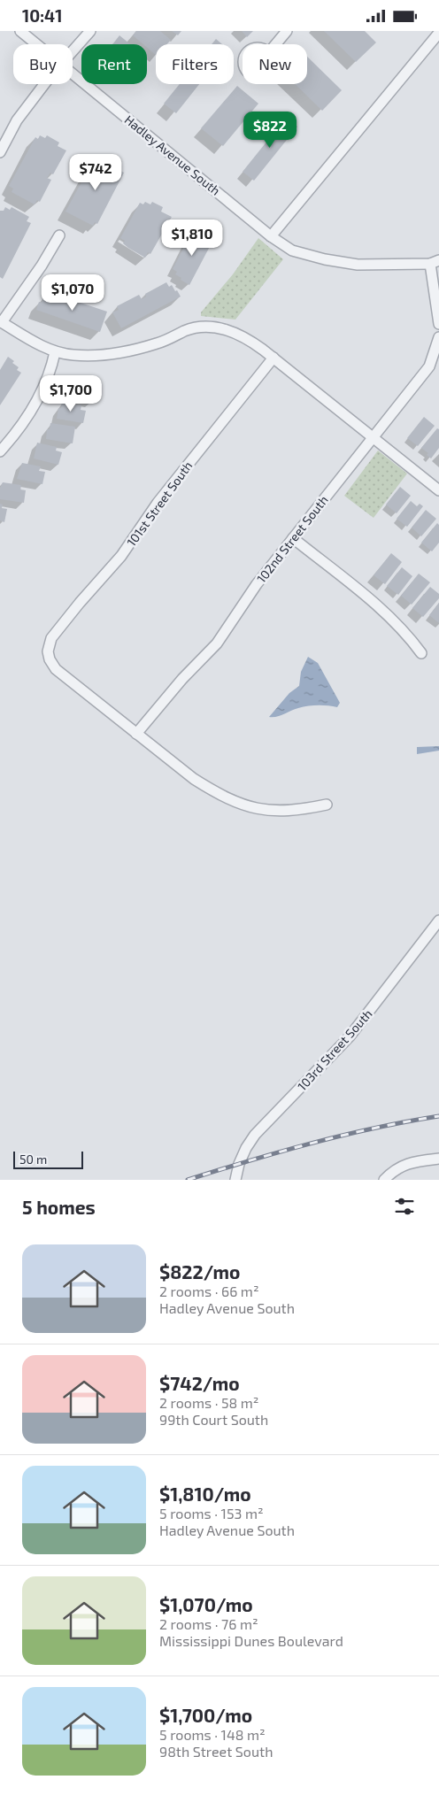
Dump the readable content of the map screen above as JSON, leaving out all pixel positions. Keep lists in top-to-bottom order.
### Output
{
  "streets": {
    "street": [
      "Hadley Avenue South",
      "101st Street South",
      "102nd Street South",
      "103rd Street South"
    ]
  },
  "crossings": [
    ["101st Street South", "102nd Street South"]
  ],
  "scale_bar": "50 m",
  "page": {
    "status": "10:41",
    "chip": [
      "Buy",
      "Rent",
      "Filters",
      "New"
    ],
    "price": [
      "$822",
      "$742",
      "$1,810",
      "$1,070",
      "$1,700"
    ],
    "scale": "50 m",
    "heading": "5 homes",
    "list": [
      {
        "name": "$822/mo",
        "note": "2 rooms · 66 m² · Hadley Avenue South"
      },
      {
        "name": "$742/mo",
        "note": "2 rooms · 58 m² · 99th Court South"
      },
      {
        "name": "$1,810/mo",
        "note": "5 rooms · 153 m² · Hadley Avenue South"
      },
      {
        "name": "$1,070/mo",
        "note": "2 rooms · 76 m² · Mississippi Dunes Boulevard"
      },
      {
        "name": "$1,700/mo",
        "note": "5 rooms · 148 m² · 98th Street South"
      }
    ]
  }
}
